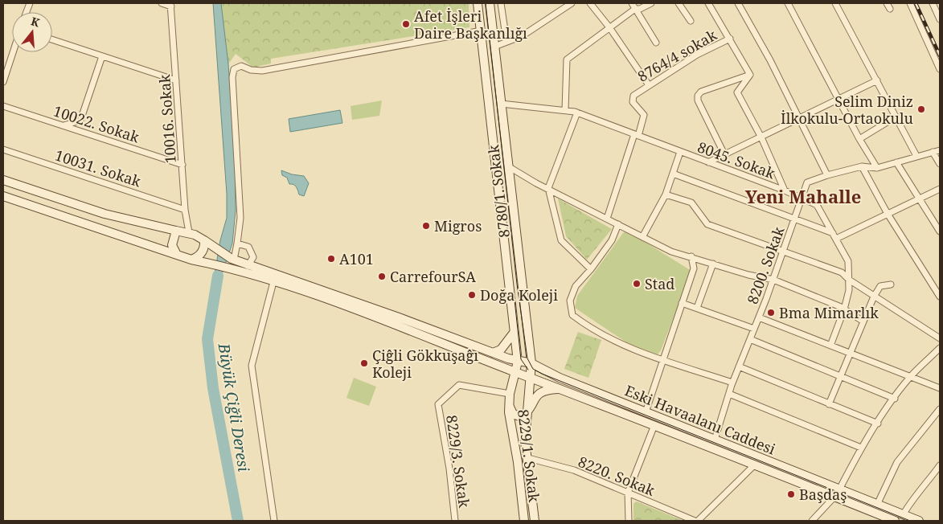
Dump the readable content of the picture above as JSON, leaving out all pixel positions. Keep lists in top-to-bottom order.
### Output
{
  "streets": {
    "street": [
      "8764/4 sokak",
      "10016. Sokak",
      "10022. Sokak",
      "8045. Sokak",
      "10031. Sokak",
      "8780/1. Sokak",
      "8200. Sokak",
      "Eski Havaalanı Caddesi",
      "8229/1. Sokak",
      "8229/3. Sokak",
      "8220. Sokak"
    ]
  },
  "crossings": [
    ["8764/4 sokak", "8045. Sokak"],
    ["10016. Sokak", "10022. Sokak"],
    ["10016. Sokak", "10031. Sokak"],
    ["10016. Sokak", "Eski Havaalanı Caddesi"],
    ["8045. Sokak", "8780/1. Sokak"],
    ["8045. Sokak", "8200. Sokak"],
    ["8780/1. Sokak", "Eski Havaalanı Caddesi"],
    ["8780/1. Sokak", "8229/1. Sokak"],
    ["8200. Sokak", "Eski Havaalanı Caddesi"],
    ["Eski Havaalanı Caddesi", "8229/1. Sokak"],
    ["8229/1. Sokak", "8229/3. Sokak"],
    ["8229/1. Sokak", "8220. Sokak"]
  ],
  "districts": ["Yeni Mahalle"],
  "water": ["Büyük Çiğli Deresi"],
  "places": [
    "Afet İşleri Daire Başkanlığı",
    "Selim Diniz İlkokulu-Ortaokulu",
    "Migros",
    "A101",
    "CarrefourSA",
    "Stad",
    "Doğa Koleji",
    "Bma Mimarlık",
    "Çiĝli Gökkuşaĝı Koleji",
    "Başdaş"
  ],
  "north": "top"
}
